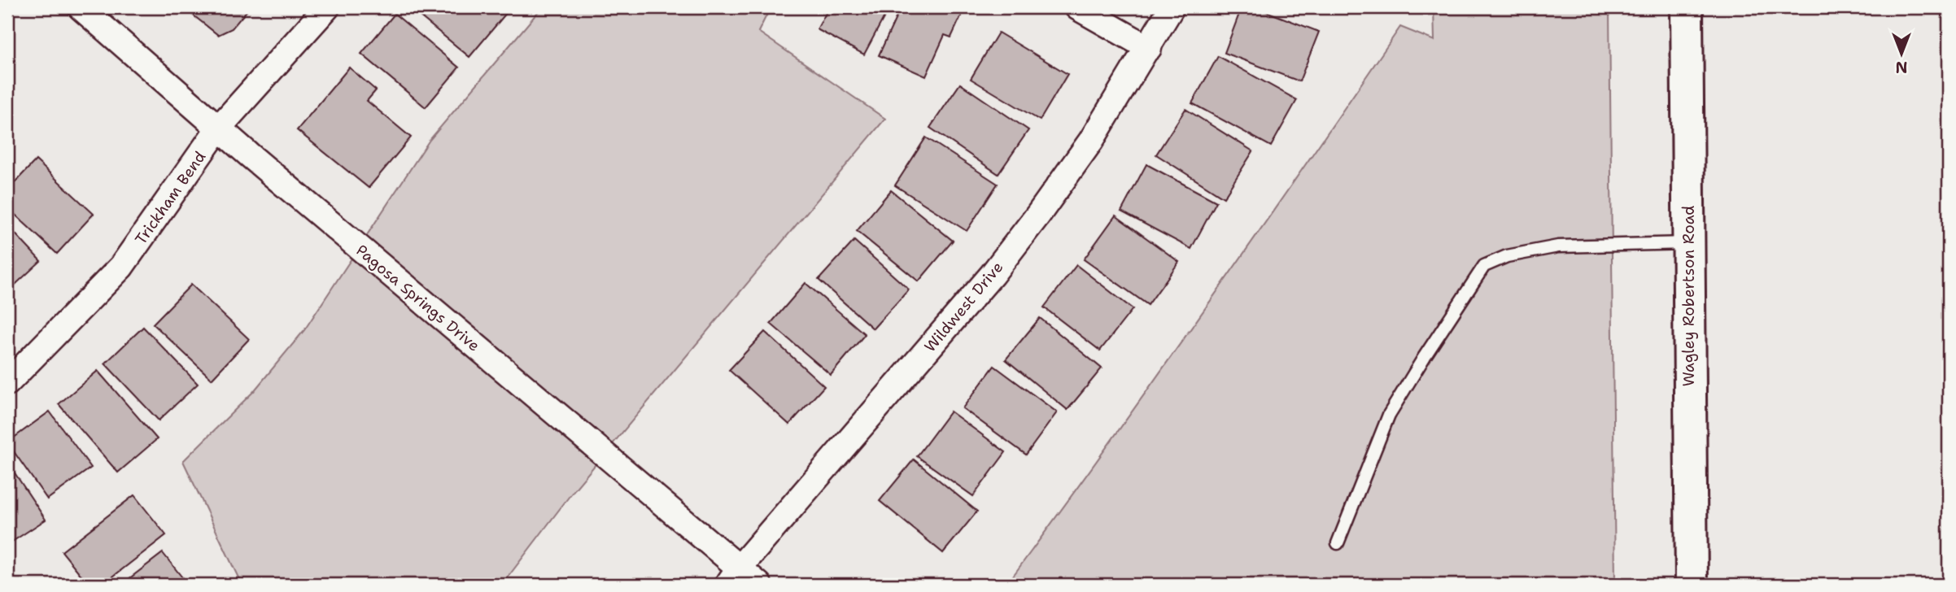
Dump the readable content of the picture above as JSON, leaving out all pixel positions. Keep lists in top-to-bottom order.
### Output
{
  "streets": {
    "street": [
      "Trickham Bend",
      "Wagley Robertson Road",
      "Pagosa Springs Drive",
      "Wildwest Drive"
    ]
  },
  "crossings": [
    ["Trickham Bend", "Pagosa Springs Drive"],
    ["Pagosa Springs Drive", "Wildwest Drive"]
  ],
  "north": "bottom"
}
